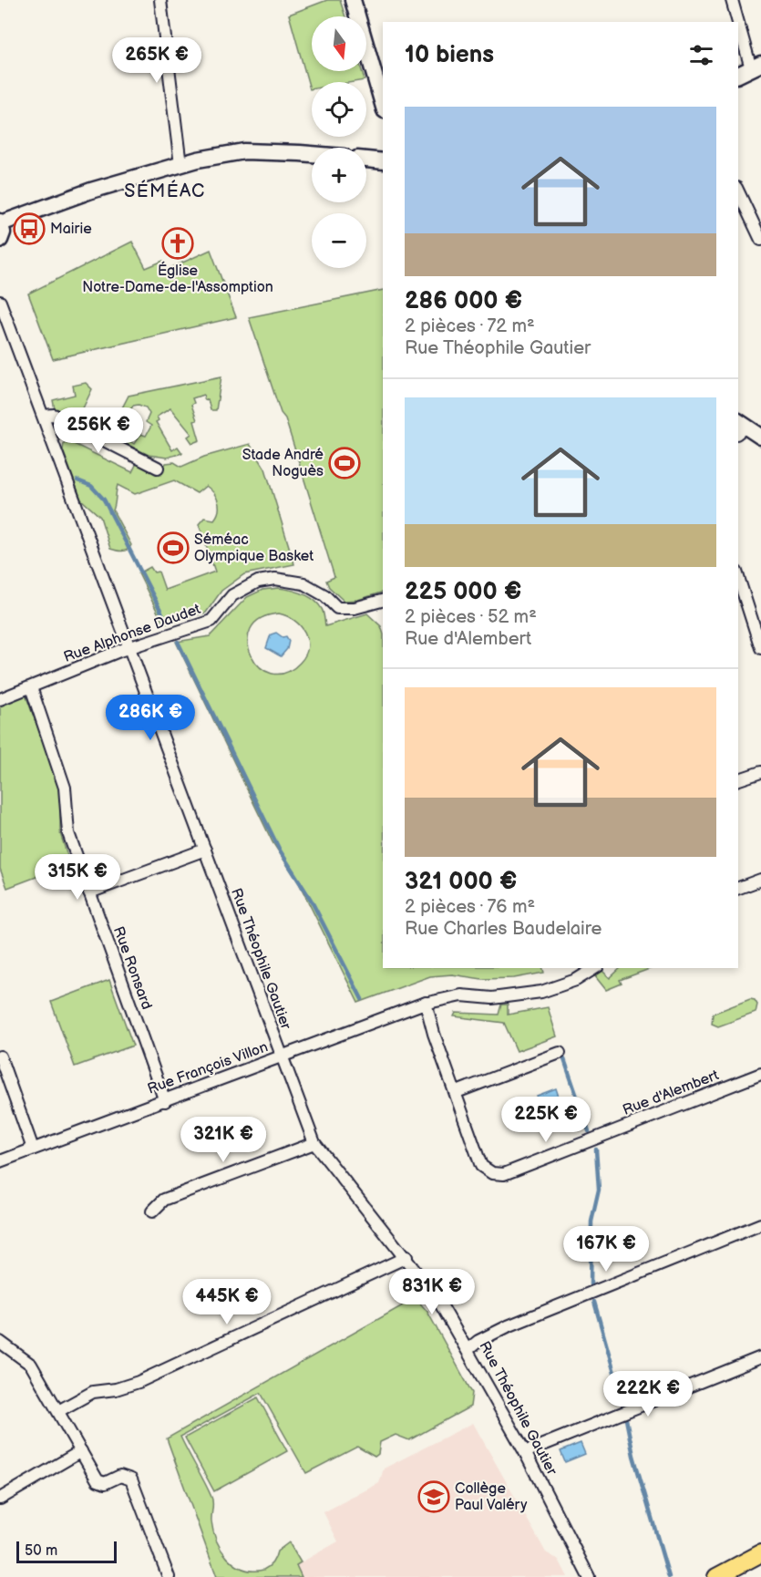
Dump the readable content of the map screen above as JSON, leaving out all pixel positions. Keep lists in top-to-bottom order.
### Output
{
  "streets": {
    "street": [
      "Rue Alphonse Daudet",
      "Rue Théophile Gautier",
      "Rue Ronsard",
      "Rue François Villon",
      "Rue d'Alembert"
    ]
  },
  "crossings": [
    ["Rue Alphonse Daudet", "Rue Théophile Gautier"],
    ["Rue Alphonse Daudet", "Rue Ronsard"],
    ["Rue Théophile Gautier", "Rue François Villon"],
    ["Rue Ronsard", "Rue François Villon"],
    ["Rue François Villon", "Rue d'Alembert"]
  ],
  "districts": ["SÉMÉAC"],
  "places": {
    "bus stop": ["Mairie"],
    "church": ["Église Notre-Dame-de-l'Assomption"],
    "sports": ["Stade André Noguès", "Séméac Olympique Basket"],
    "school or university": ["Collège Paul Valéry"]
  },
  "scale_bar": "50 m",
  "north": "bottom",
  "page": {
    "map_buttons": ["+", "−"],
    "heading": "10 biens",
    "price": [
      "265K €",
      "256K €",
      "286K €",
      "315K €",
      "225K €",
      "321K €",
      "167K €",
      "831K €",
      "445K €",
      "222K €"
    ],
    "list": [
      {
        "name": "286 000 €",
        "note": "2 pièces · 72 m² · Rue Théophile Gautier"
      },
      {
        "name": "225 000 €",
        "note": "2 pièces · 52 m² · Rue d'Alembert"
      },
      {
        "name": "321 000 €",
        "note": "2 pièces · 76 m² · Rue Charles Baudelaire"
      }
    ],
    "scale": "50 m"
  }
}
